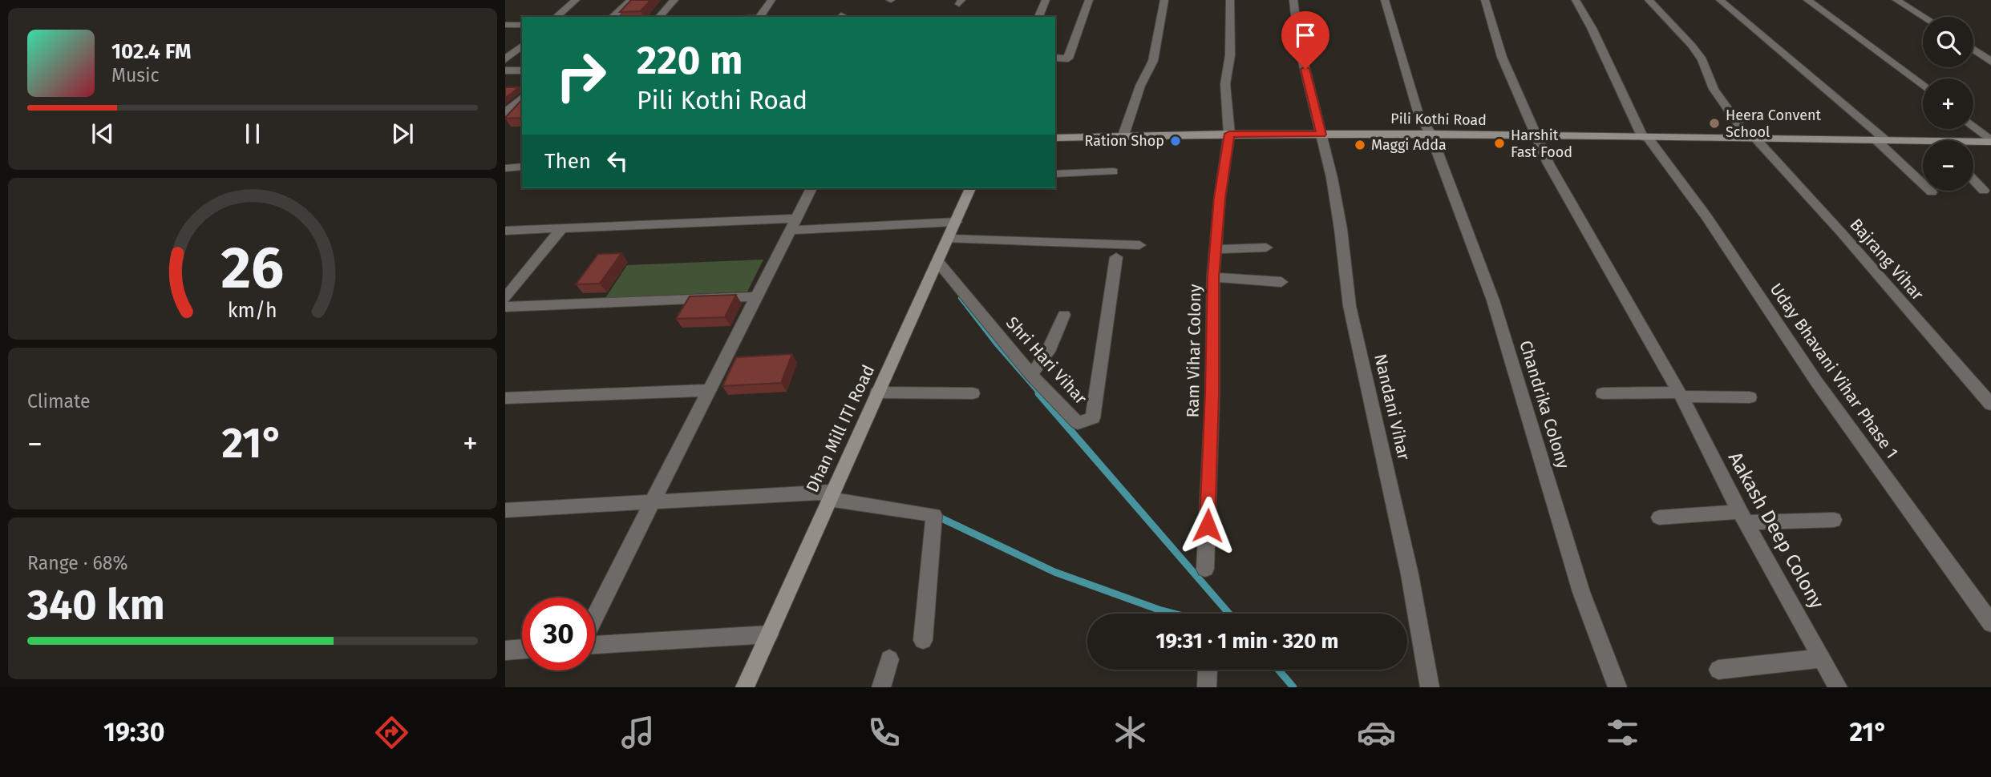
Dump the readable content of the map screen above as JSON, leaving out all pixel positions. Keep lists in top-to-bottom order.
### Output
{
  "streets": {
    "street": [
      "Pili Kothi Road",
      "Bajrang Vihar",
      "Ram Vihar Colony",
      "Shri Hari Vihar",
      "Uday Bhavani Vihar Phase 1",
      "Chandrika Colony",
      "Nandani Vihar",
      "Dhan Mill ITI Road",
      "Aakash Deep Colony"
    ]
  },
  "crossings": [
    ["Pili Kothi Road", "Bajrang Vihar"],
    ["Pili Kothi Road", "Ram Vihar Colony"],
    ["Pili Kothi Road", "Uday Bhavani Vihar Phase 1"],
    ["Pili Kothi Road", "Chandrika Colony"],
    ["Pili Kothi Road", "Nandani Vihar"],
    ["Pili Kothi Road", "Aakash Deep Colony"],
    ["Shri Hari Vihar", "Dhan Mill ITI Road"]
  ],
  "places": [
    "Heera Convent School",
    "Ration Shop",
    "Harshit Fast Food",
    "Maggi Adda"
  ],
  "page": {
    "map_buttons": ["+", "−"],
    "turn": ["220 m", "Pili Kothi Road"],
    "song": ["102.4 FM", "Music"],
    "then": "Then",
    "tile": [
      "Climate",
      ["Range · 68%", "340 km"]
    ],
    "heat": ["−", "21°", "+"],
    "limit": "30",
    "trip": "19:31 · 1 min · 320 m",
    "tabs": ["19:30", "21°"],
    "gauge": ["26", "km/h"]
  }
}
